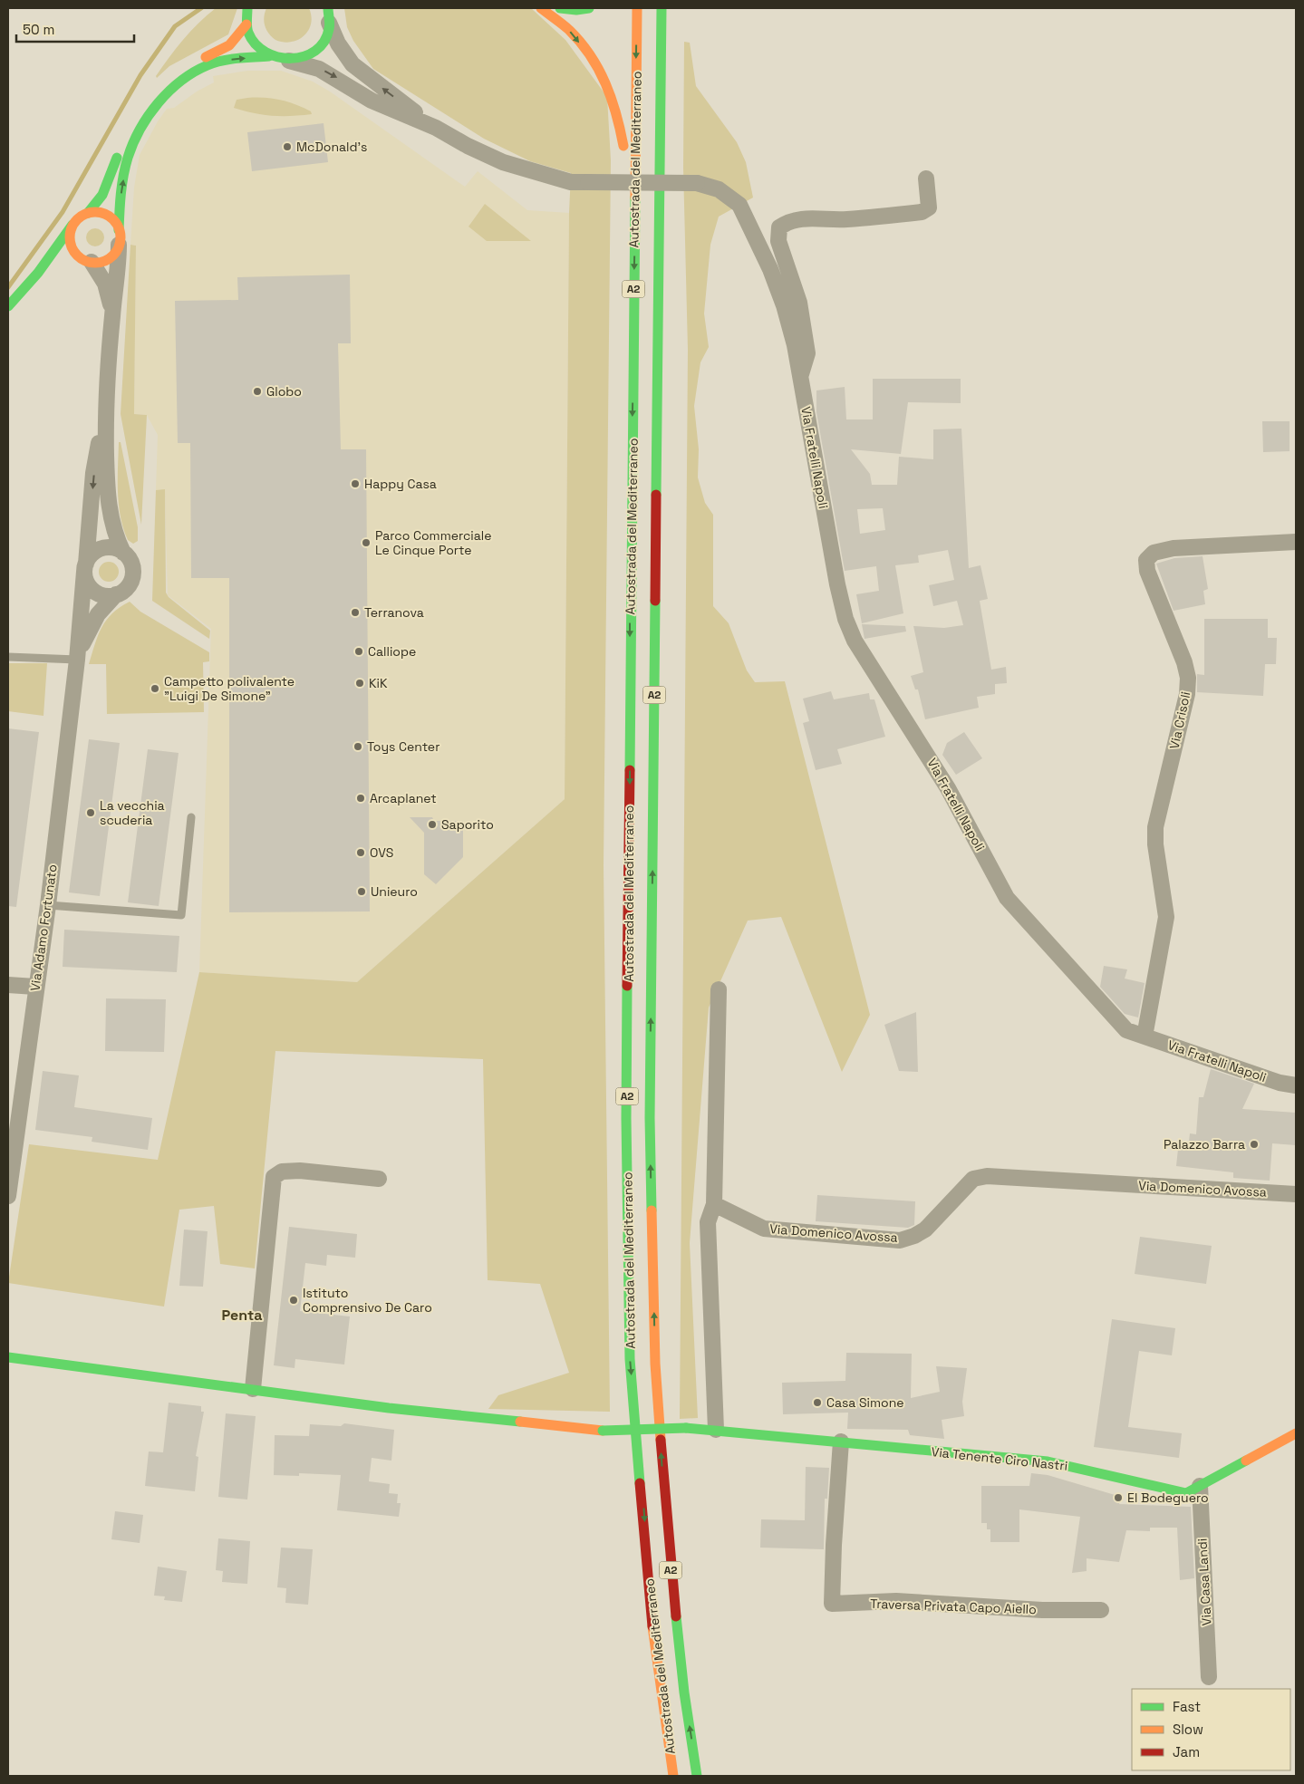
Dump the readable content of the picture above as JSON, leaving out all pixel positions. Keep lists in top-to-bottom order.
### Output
{
  "streets": {
    "main road": [
      "Autostrada del Mediterraneo",
      "A2",
      "Via Adamo Fortunato",
      "Via Tenente Ciro Nastri"
    ],
    "street": [
      "Via Fratelli Napoli",
      "Via Crisoli",
      "Via Domenico Avossa",
      "Via Casa Landi",
      "Traversa Privata Capo Aiello"
    ]
  },
  "crossings": [
    ["Via Fratelli Napoli", "Via Crisoli"],
    ["Via Tenente Ciro Nastri", "Via Casa Landi"],
    ["Via Tenente Ciro Nastri", "Traversa Privata Capo Aiello"]
  ],
  "districts": ["Penta"],
  "places": [
    "McDonald's",
    "Globo",
    "Happy Casa",
    "Parco Commerciale Le Cinque Porte",
    "Terranova",
    "Calliope",
    "KiK",
    "Campetto polivalente \"Luigi De Simone\"",
    "Toys Center",
    "Arcaplanet",
    "La vecchia scuderia",
    "Saporito",
    "OVS",
    "Unieuro",
    "Palazzo Barra",
    "Istituto Comprensivo De Caro",
    "Casa Simone",
    "El Bodeguero"
  ],
  "legend": ["Fast", "Slow", "Jam"],
  "scale_bar": "50 m"
}
